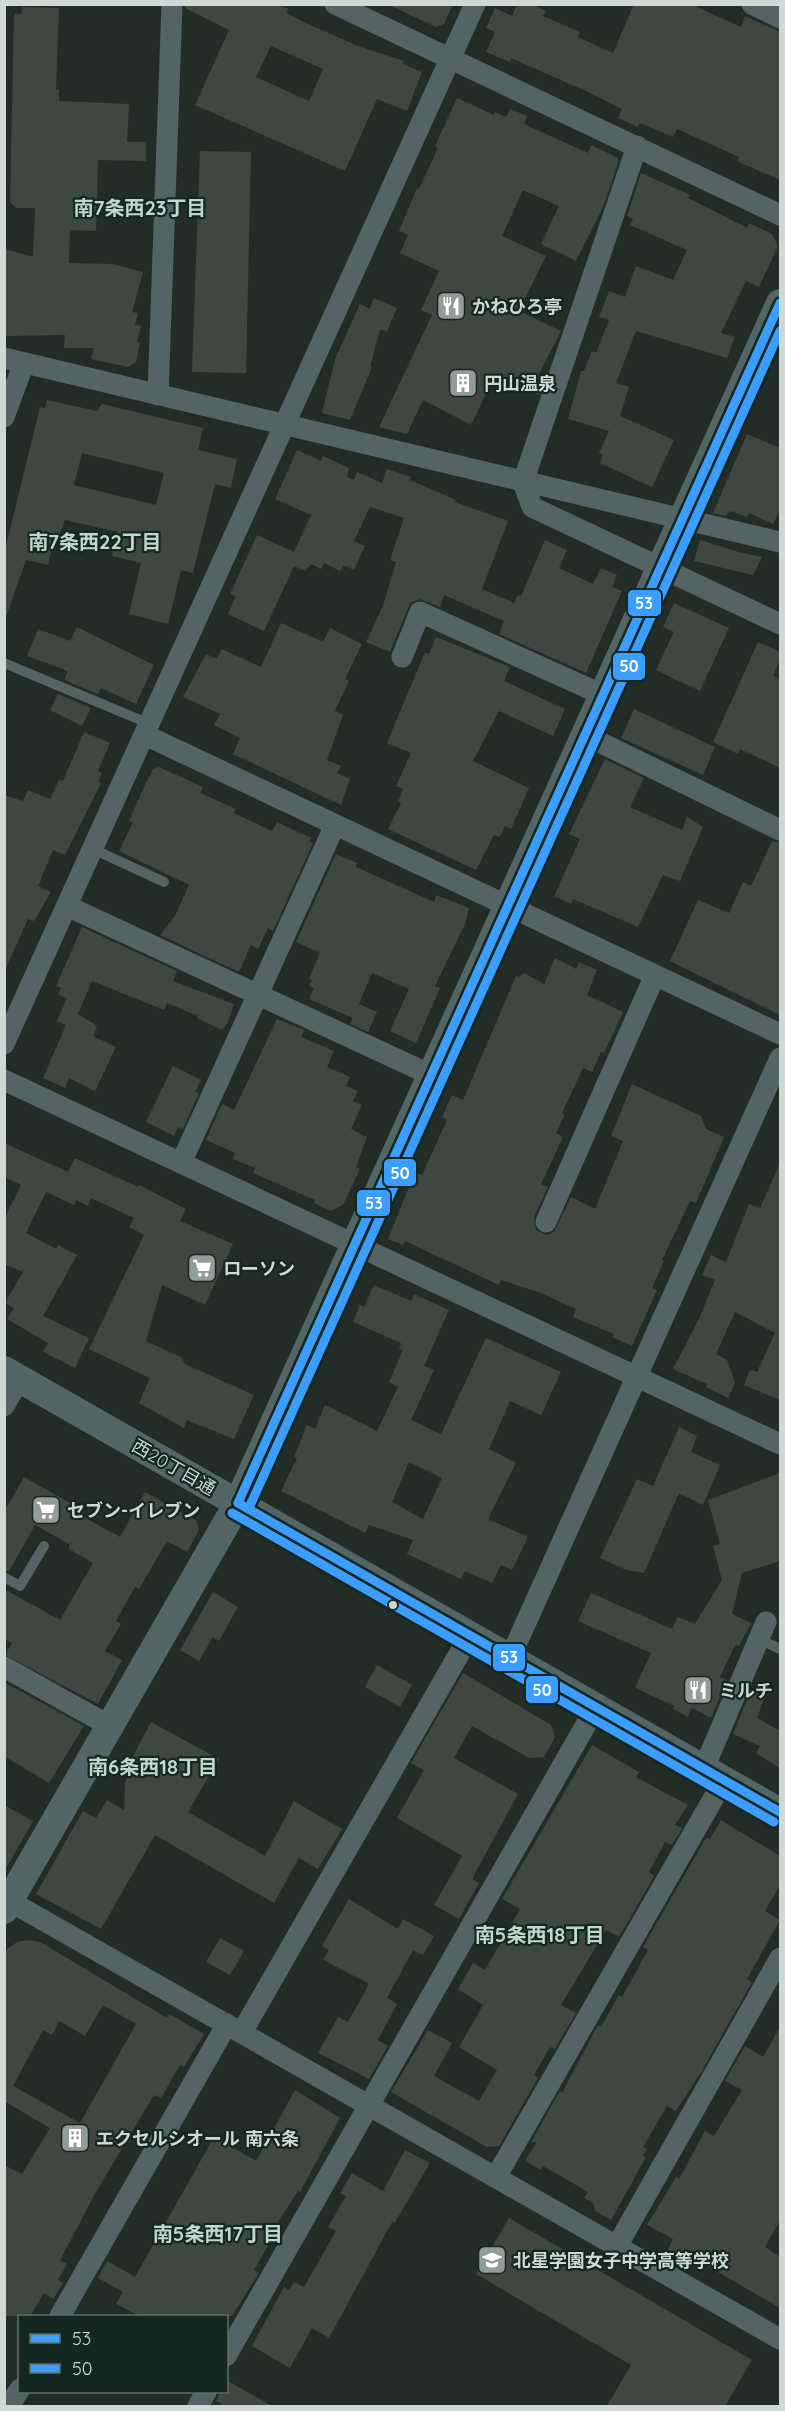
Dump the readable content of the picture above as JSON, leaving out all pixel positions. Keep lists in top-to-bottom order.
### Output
{
  "streets": {
    "street": ["西20丁目通"]
  },
  "districts": [
    "南7条西23丁目",
    "南7条西22丁目",
    "南6条西18丁目",
    "南5条西18丁目",
    "南5条西17丁目"
  ],
  "places": {
    "restaurant": ["かねひろ亭", "ミルチ"],
    "building": ["円山温泉", "エクセルシオール 南六条"],
    "supermarket": ["ローソン", "セブン-イレブン"],
    "school or university": ["北星学園女子中学高等学校"]
  },
  "lines": ["transit line 53", "transit line 50"],
  "legend": ["53", "50"]
}
